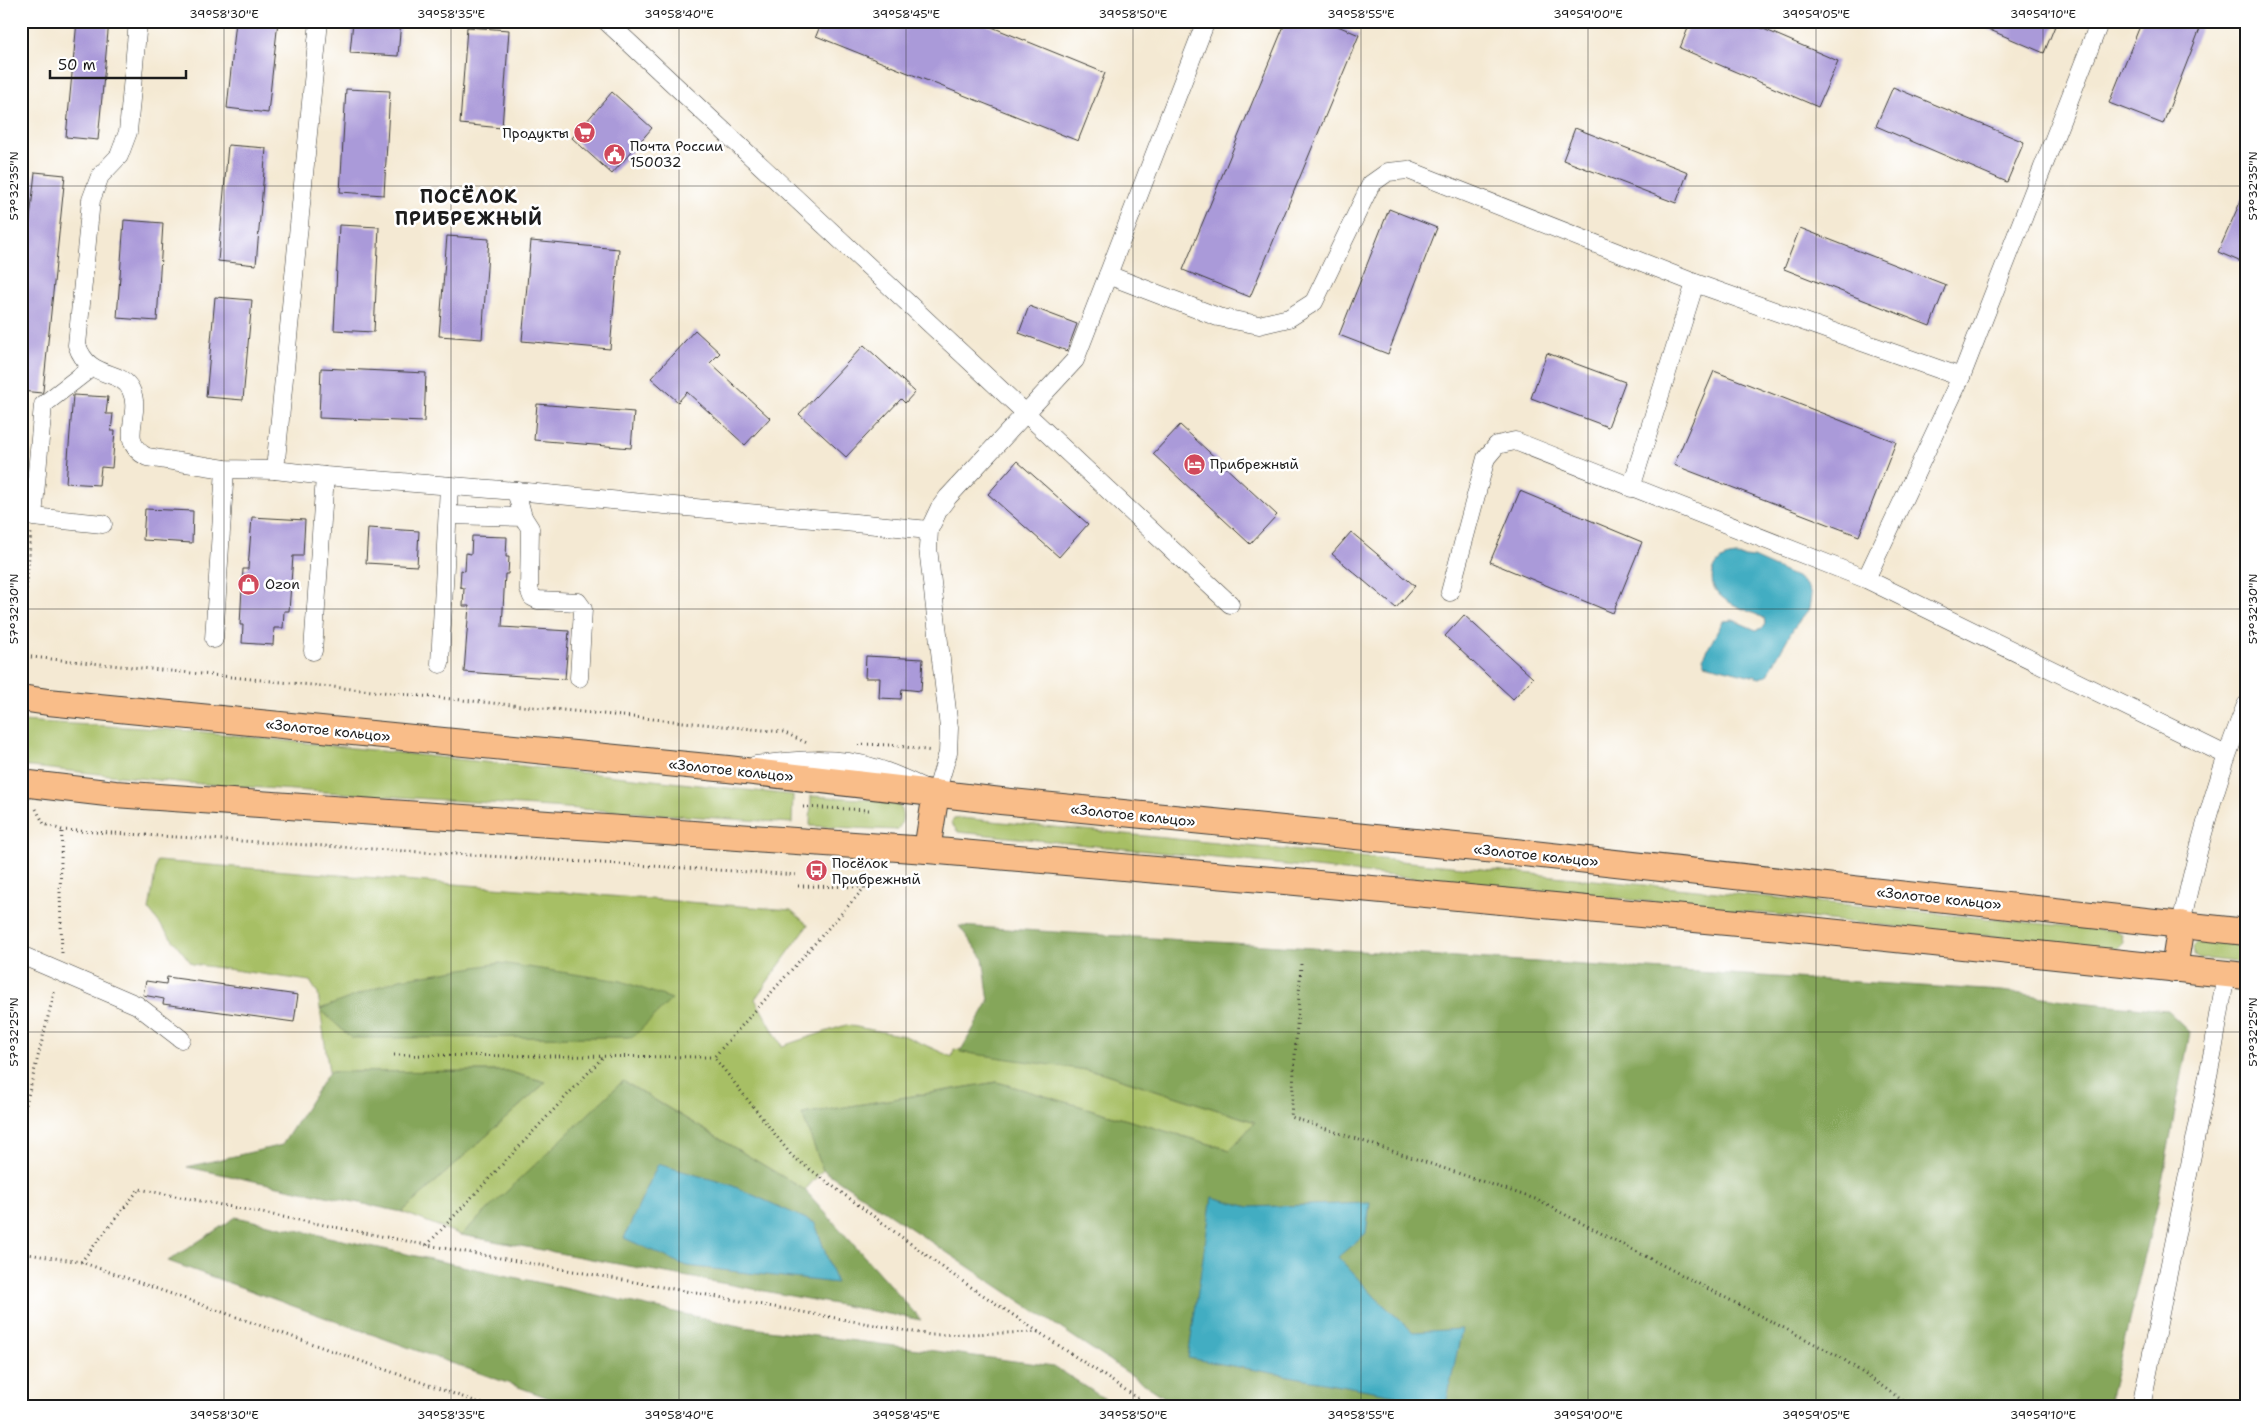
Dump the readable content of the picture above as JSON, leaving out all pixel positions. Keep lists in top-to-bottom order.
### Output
{
  "streets": {
    "highway": ["«Золотое кольцо»"]
  },
  "districts": ["ПОСЁЛОК ПРИБРЕЖНЫЙ"],
  "places": {
    "supermarket": ["Продукты"],
    "public building": ["Почта России 150032"],
    "hotel": ["Прибрежный"],
    "shop": ["Ozon"],
    "bus stop": ["Посёлок Прибрежный"]
  },
  "scale_bar": "50 m",
  "coordinates": [
    "39°58'30\"E",
    "39°58'35\"E",
    "39°58'40\"E",
    "39°58'45\"E",
    "39°58'50\"E",
    "39°58'55\"E",
    "39°59'00\"E",
    "39°59'05\"E",
    "39°59'10\"E",
    "57°32'35\"N",
    "57°32'30\"N",
    "57°32'25\"N"
  ]
}
